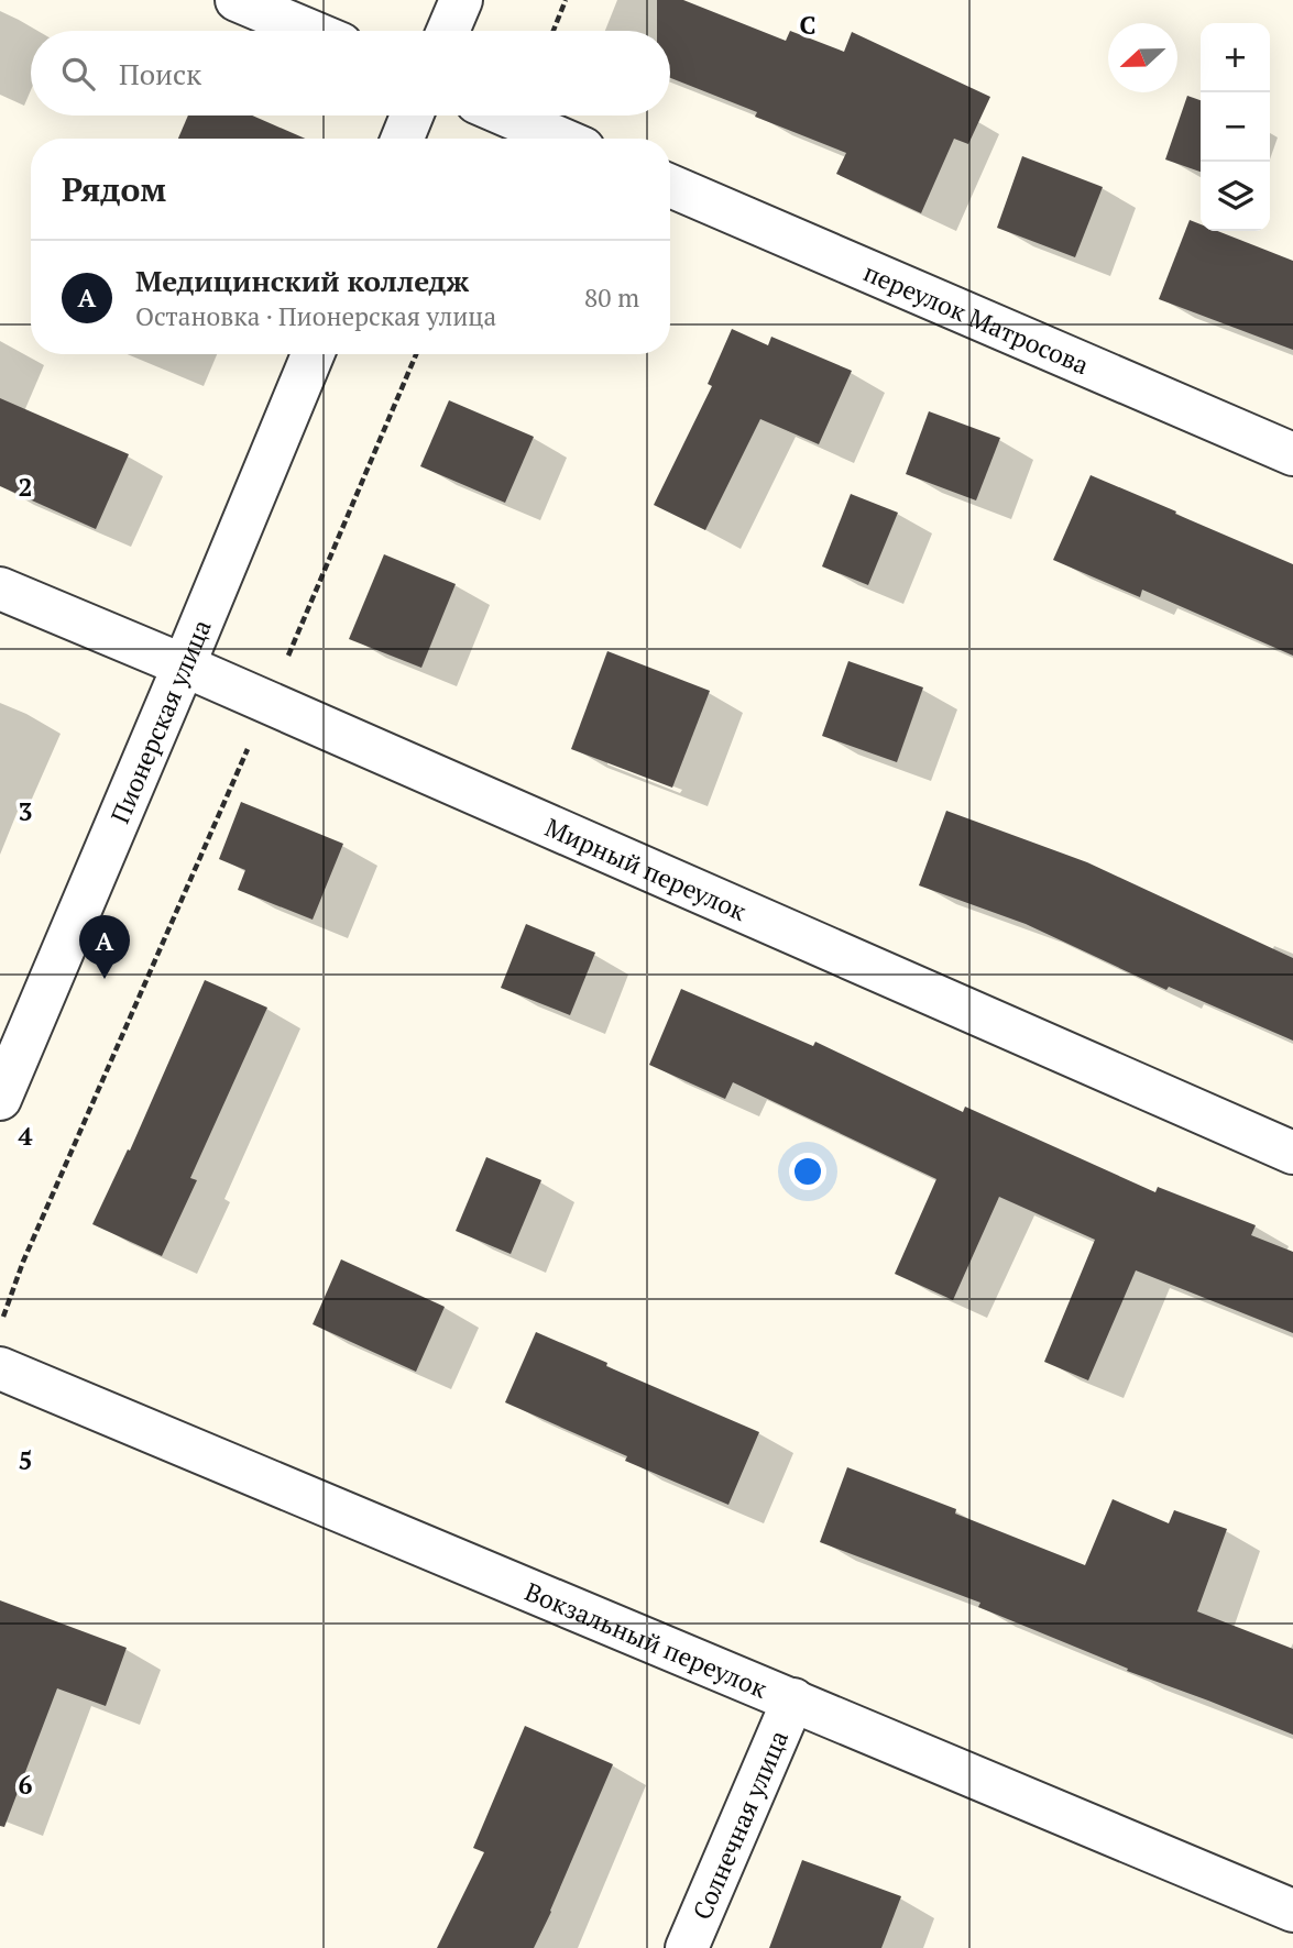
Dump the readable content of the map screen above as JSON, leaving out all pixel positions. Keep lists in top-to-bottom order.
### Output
{
  "streets": {
    "street": [
      "переулок Матросова",
      "Пионерская улица",
      "Мирный переулок",
      "Вокзальный переулок",
      "Солнечная улица"
    ]
  },
  "crossings": [
    ["Пионерская улица", "Мирный переулок"],
    ["Вокзальный переулок", "Солнечная улица"]
  ],
  "north": "left",
  "page": {
    "map_buttons": ["+", "−"],
    "search": "Поиск",
    "heading": "Рядом",
    "list": [
      {
        "mark": "A",
        "name": "Медицинский колледж",
        "note": "Остановка · Пионерская улица",
        "value": "80 m"
      }
    ],
    "pins": "A"
  },
  "grid": {
    "columns": ["C"],
    "rows": [
      "2",
      "3",
      "4",
      "5",
      "6"
    ]
  }
}
